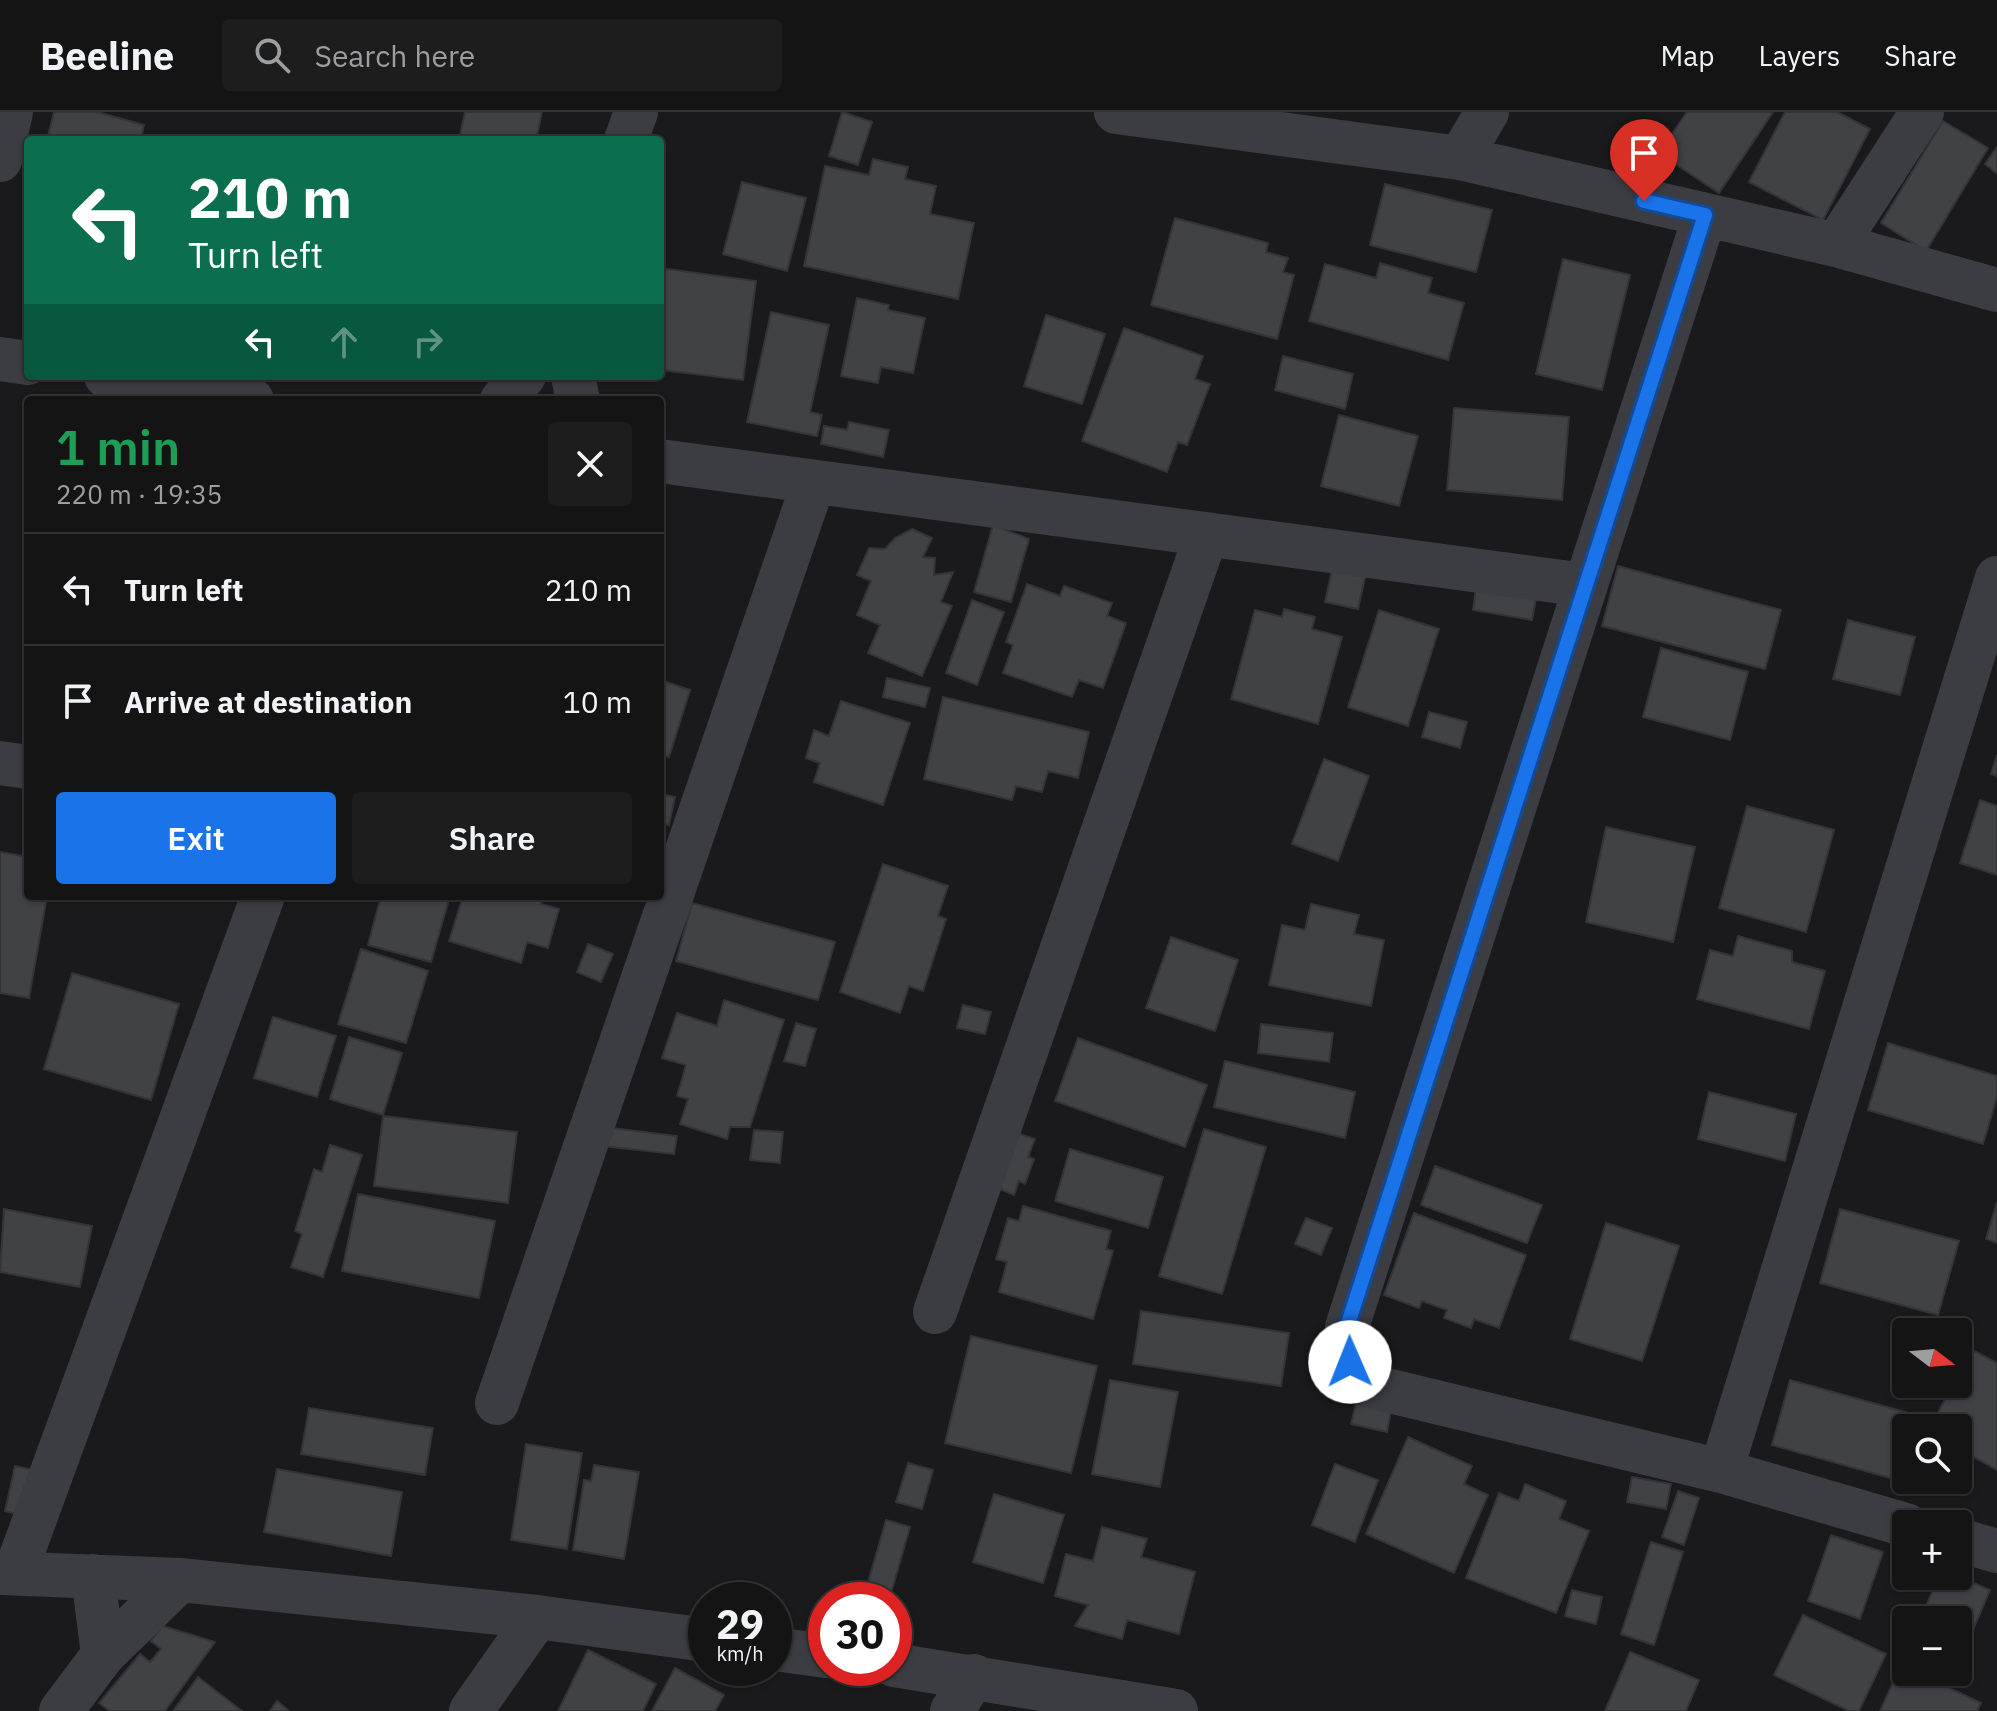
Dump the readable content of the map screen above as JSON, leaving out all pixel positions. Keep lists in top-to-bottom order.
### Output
{
  "north": "right",
  "page": {
    "header": "Beeline",
    "search": "Search here",
    "nav": ["Map", "Layers", "Share"],
    "turn": ["210 m", "Turn left"],
    "heading": ["1 min", "220 m · 19:35"],
    "list": [
      {
        "name": "Turn left",
        "value": "210 m"
      },
      {
        "name": "Arrive at destination",
        "value": "10 m"
      }
    ],
    "buttons": ["Exit", "Share"],
    "map_buttons": ["+", "−"],
    "speed": "29 km/h",
    "limit": "30"
  }
}
